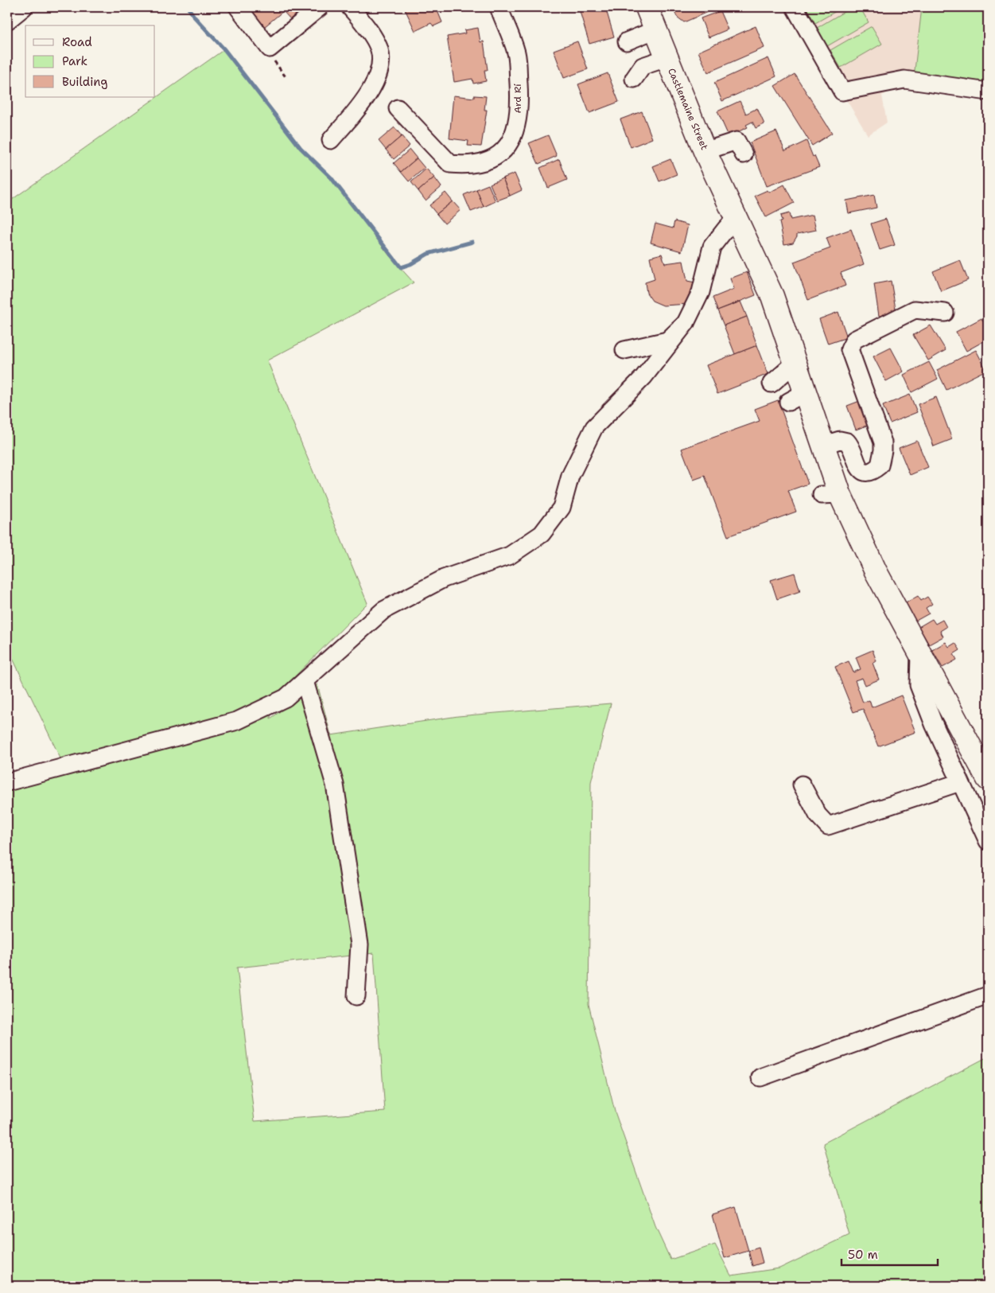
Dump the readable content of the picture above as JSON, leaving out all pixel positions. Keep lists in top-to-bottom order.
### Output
{
  "streets": {
    "main road": ["Castlemaine Street"],
    "street": ["Ard Rí"]
  },
  "legend": ["Road", "Park", "Building"],
  "scale_bar": "50 m"
}
